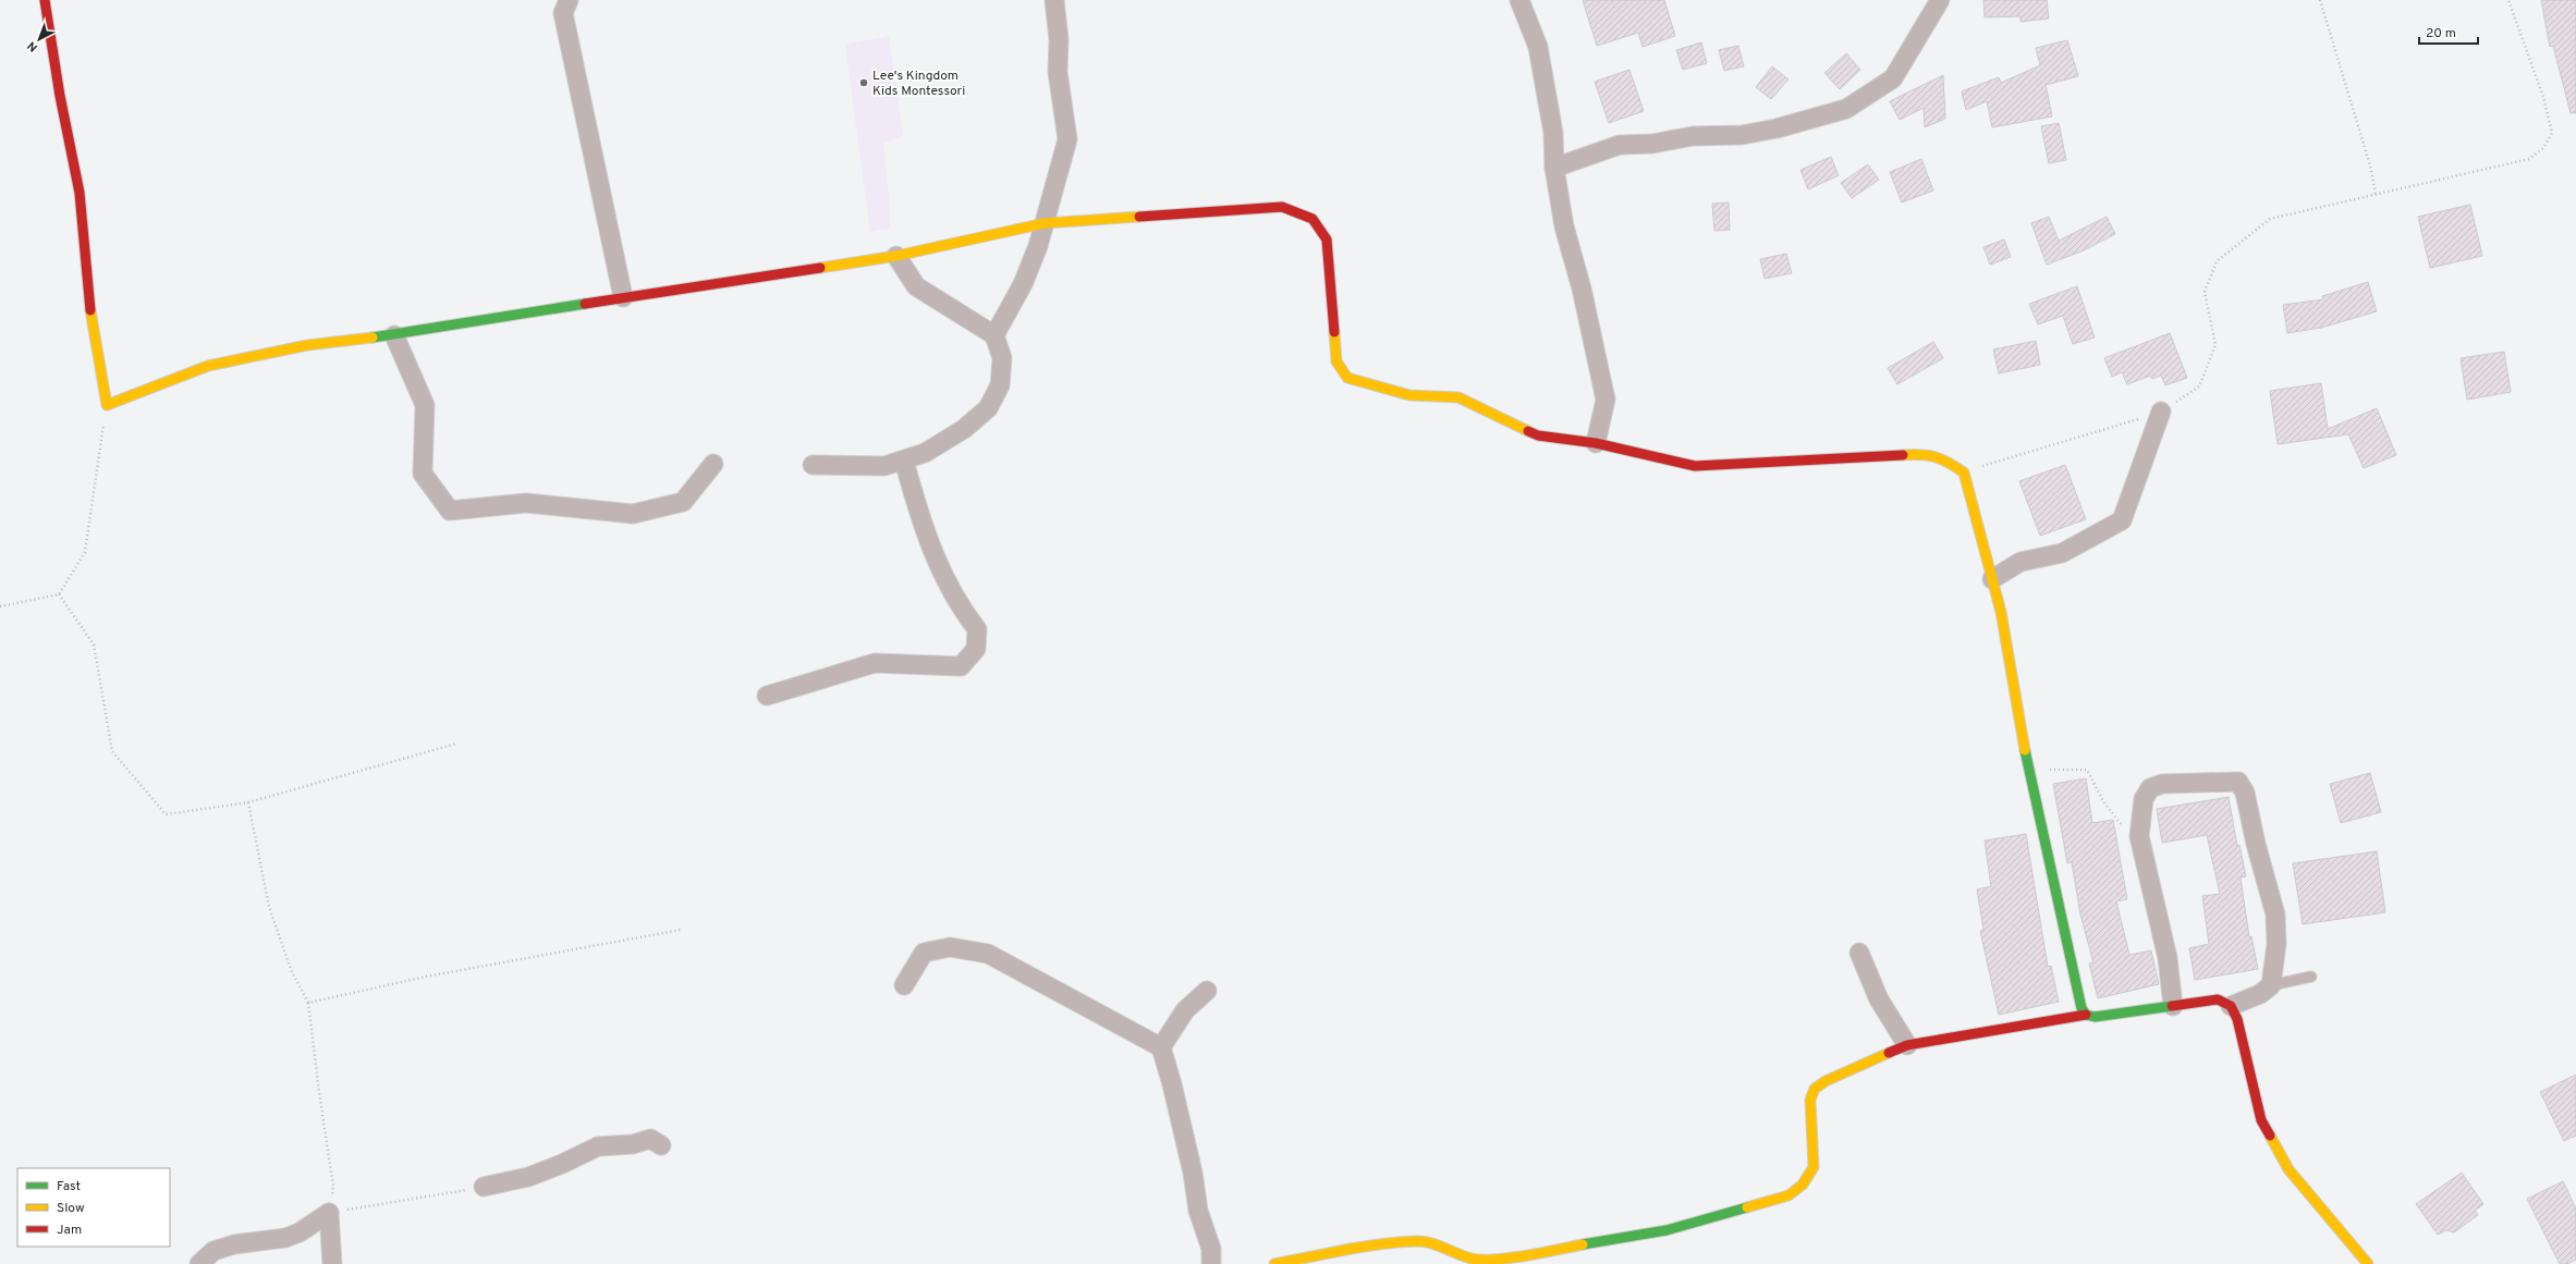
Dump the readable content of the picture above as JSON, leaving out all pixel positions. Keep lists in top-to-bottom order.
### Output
{
  "places": ["Lee's Kingdom Kids Montessori"],
  "legend": ["Fast", "Slow", "Jam"],
  "scale_bar": "20 m",
  "north": "bottom left"
}
